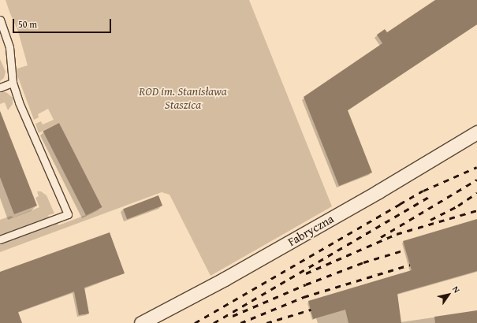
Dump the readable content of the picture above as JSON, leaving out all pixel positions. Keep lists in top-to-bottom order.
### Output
{
  "streets": {
    "street": ["Fabryczna"]
  },
  "parks": ["ROD im. Stanisława Staszica"],
  "scale_bar": "50 m",
  "north": "top right"
}
